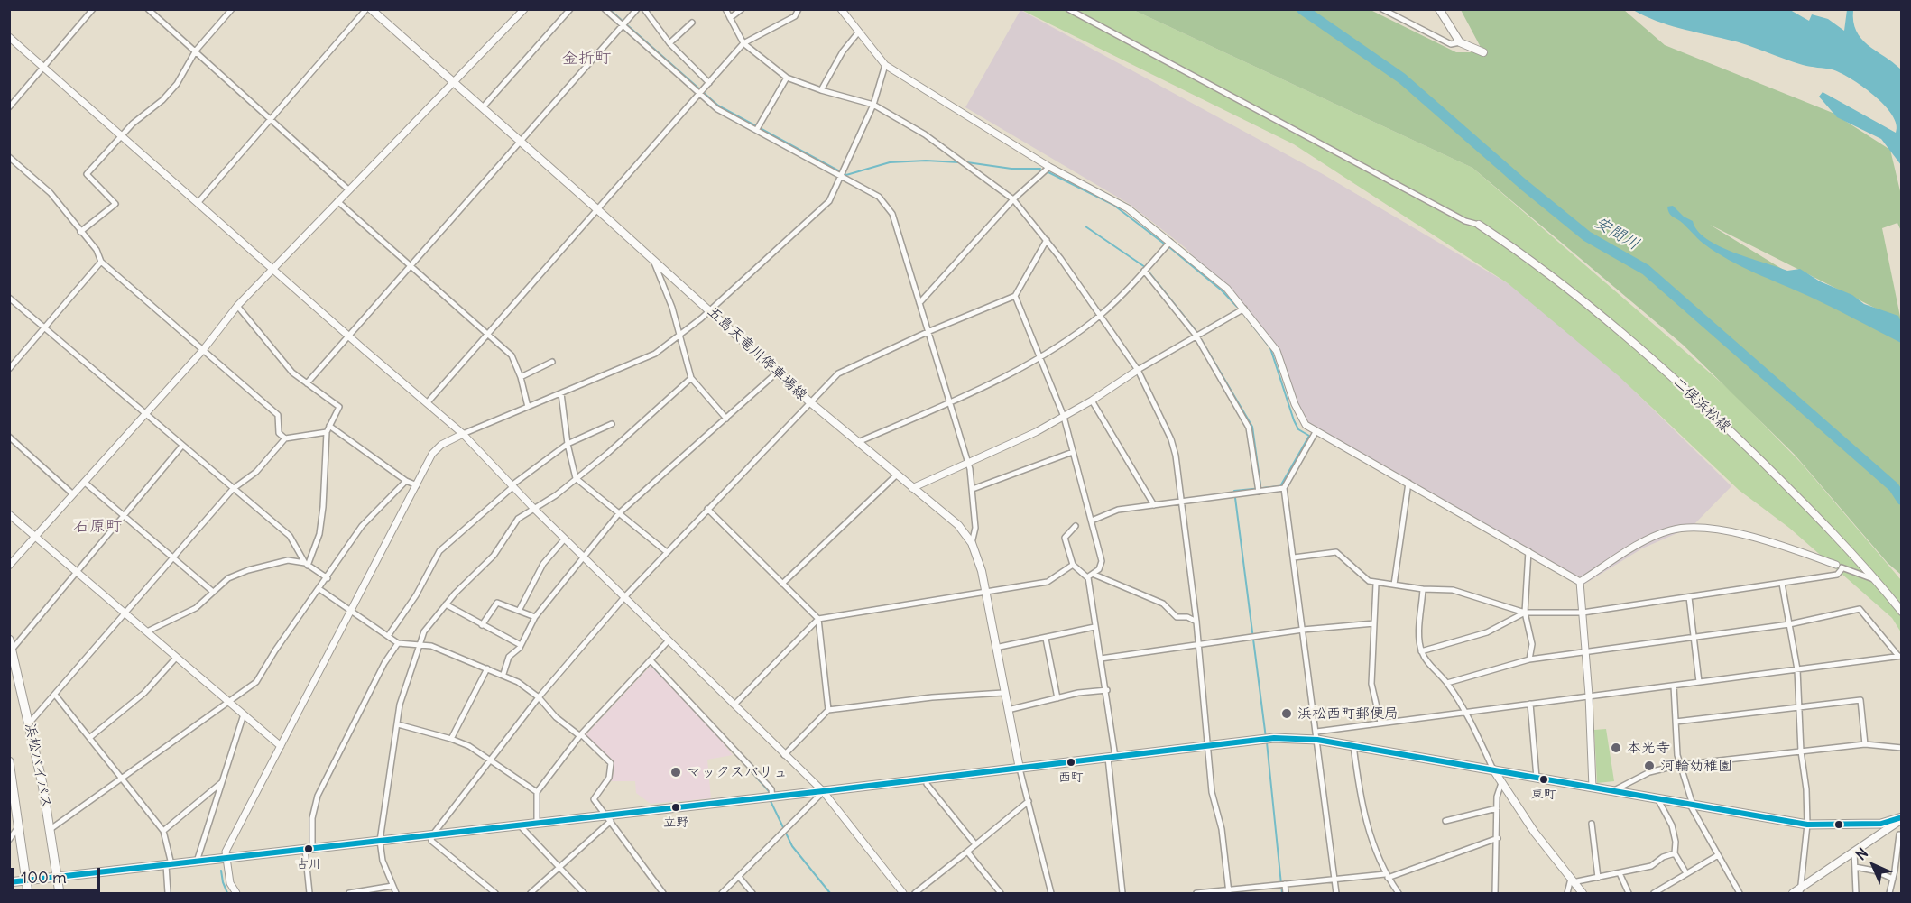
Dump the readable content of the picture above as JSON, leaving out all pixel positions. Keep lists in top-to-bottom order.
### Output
{
  "streets": {
    "highway": ["浜松バイパス"],
    "main road": ["五島天竜川停車場線", "二俣浜松線"]
  },
  "districts": ["金折町", "石原町"],
  "water": ["安間川"],
  "places": [
    "浜松西町郵便局",
    "本光寺",
    "西町",
    "河輪幼稚園",
    "マックスバリュ",
    "東町",
    "立野",
    "古川"
  ],
  "scale_bar": "100 m",
  "north": "top left"
}
